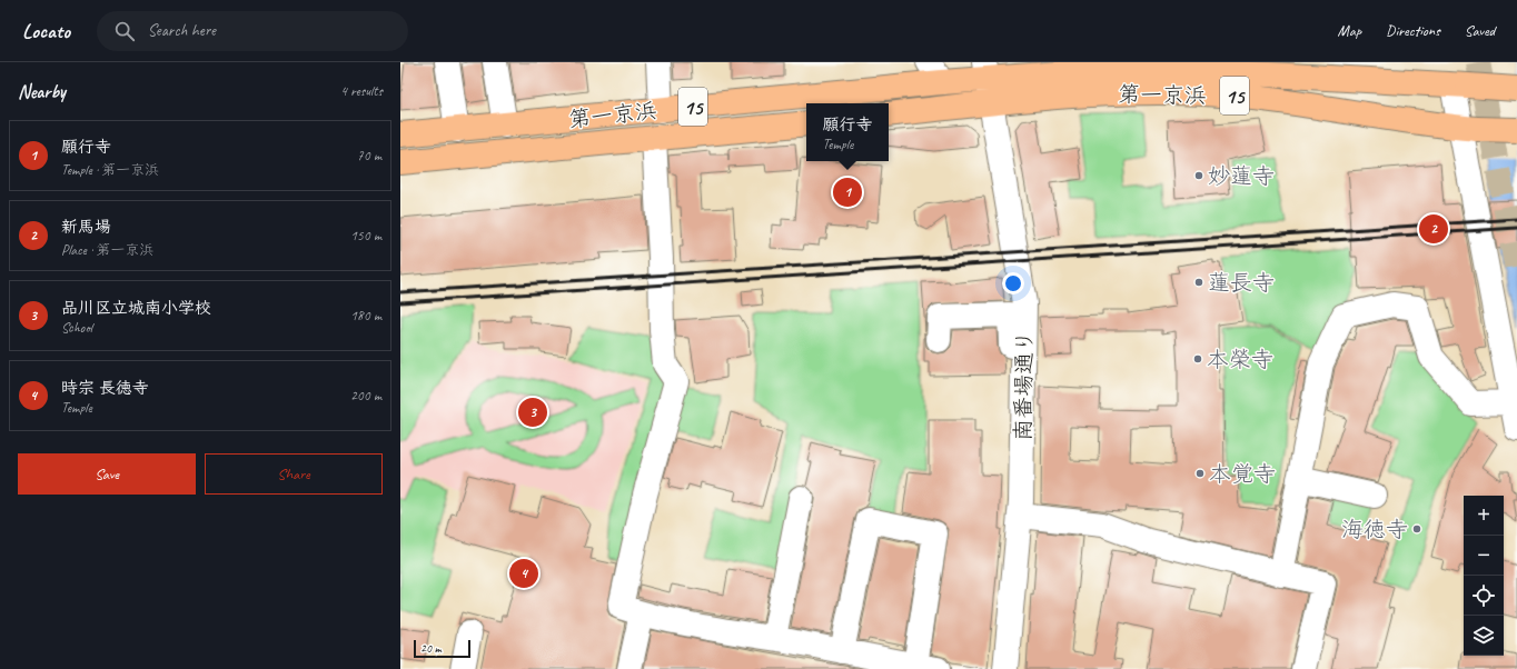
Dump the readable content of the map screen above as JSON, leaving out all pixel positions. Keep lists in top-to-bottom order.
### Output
{
  "streets": {
    "highway": ["第一京浜", "15"],
    "street": ["南番場通り"]
  },
  "crossings": [
    ["第一京浜", "南番場通り"]
  ],
  "places": [
    "妙蓮寺",
    "蓮長寺",
    "本榮寺",
    "本覚寺",
    "海徳寺"
  ],
  "scale_bar": "20 m",
  "page": {
    "header": "Locato",
    "search": "Search here",
    "nav": ["Map", "Directions", "Saved"],
    "heading": ["Nearby", "4 results"],
    "popup": ["願行寺", "Temple"],
    "list": [
      {
        "mark": "1",
        "name": "願行寺",
        "note": "Temple · 第一京浜",
        "value": "70 m"
      },
      {
        "mark": "2",
        "name": "新馬場",
        "note": "Place · 第一京浜",
        "value": "150 m"
      },
      {
        "mark": "3",
        "name": "品川区立城南小学校",
        "note": "School",
        "value": "180 m"
      },
      {
        "mark": "4",
        "name": "時宗 長徳寺",
        "note": "Temple",
        "value": "200 m"
      }
    ],
    "pins": [
      "1",
      "2",
      "3",
      "4"
    ],
    "buttons": ["Save", "Share"],
    "map_buttons": ["+", "−"],
    "scale": "20 m"
  }
}
